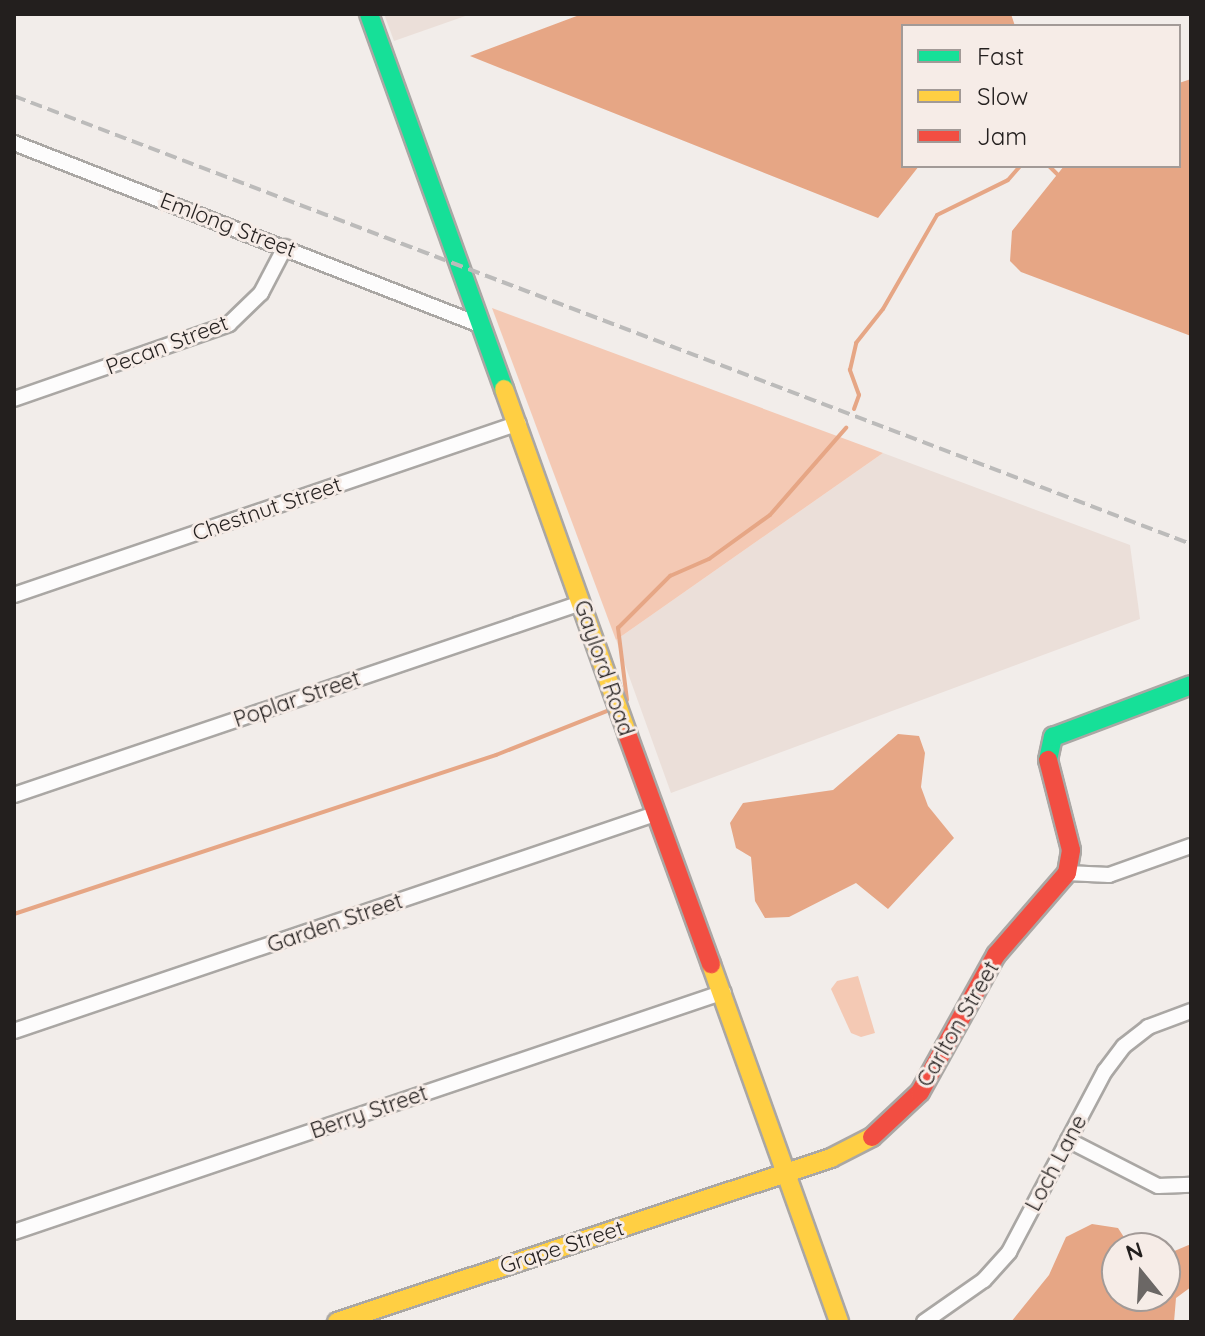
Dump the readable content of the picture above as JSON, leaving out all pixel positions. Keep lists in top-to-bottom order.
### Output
{
  "streets": {
    "street": [
      "Emlong Street",
      "Pecan Street",
      "Chestnut Street",
      "Gaylord Road",
      "Poplar Street",
      "Garden Street",
      "Carlton Street",
      "Berry Street",
      "Loch Lane",
      "Grape Street"
    ]
  },
  "crossings": [
    ["Emlong Street", "Pecan Street"],
    ["Emlong Street", "Gaylord Road"],
    ["Chestnut Street", "Gaylord Road"],
    ["Gaylord Road", "Poplar Street"],
    ["Gaylord Road", "Garden Street"],
    ["Gaylord Road", "Carlton Street"],
    ["Gaylord Road", "Berry Street"],
    ["Gaylord Road", "Grape Street"],
    ["Carlton Street", "Grape Street"]
  ],
  "legend": ["Fast", "Slow", "Jam"],
  "north": "top"
}
